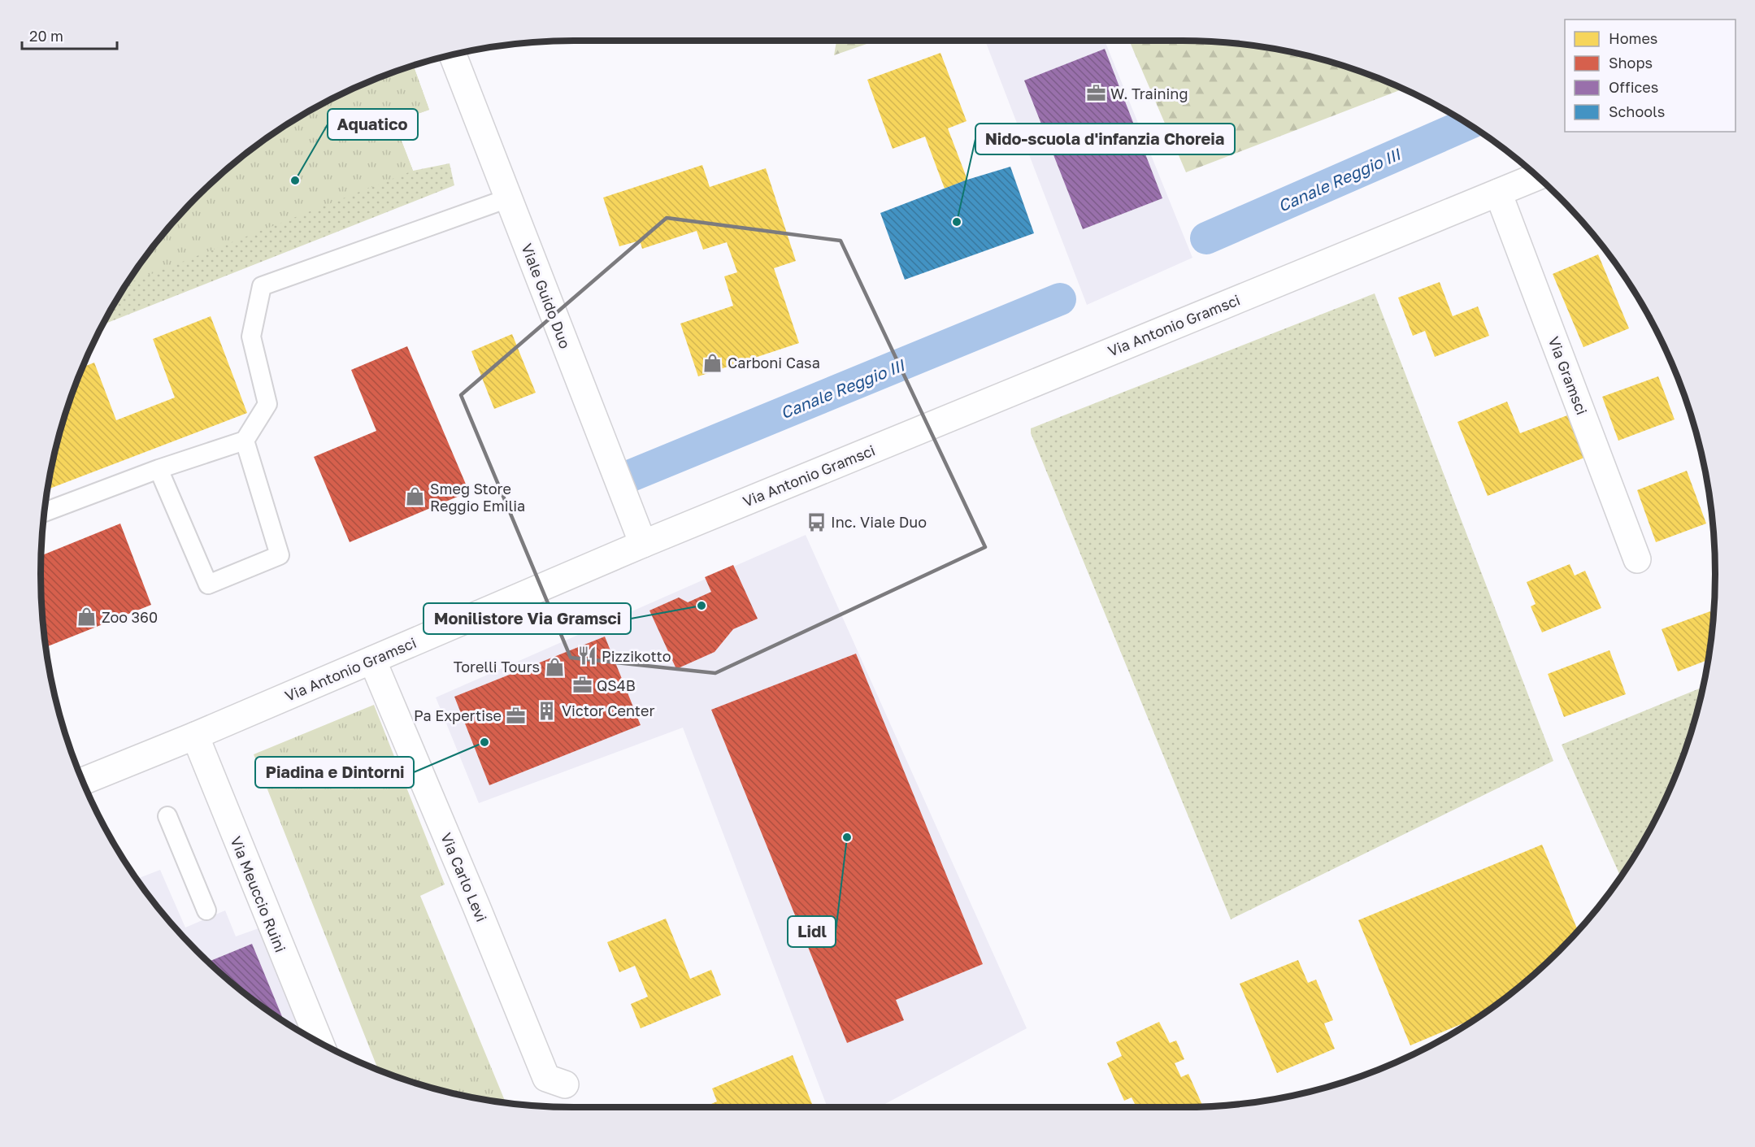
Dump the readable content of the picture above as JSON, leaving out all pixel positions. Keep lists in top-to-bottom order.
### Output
{
  "streets": {
    "street": [
      "Viale Guido Duo",
      "Via Antonio Gramsci",
      "Via Gramsci",
      "Via Carlo Levi",
      "Via Meuccio Ruini"
    ]
  },
  "crossings": [
    ["Viale Guido Duo", "Via Antonio Gramsci"],
    ["Via Antonio Gramsci", "Via Gramsci"],
    ["Via Antonio Gramsci", "Via Carlo Levi"],
    ["Via Antonio Gramsci", "Via Meuccio Ruini"]
  ],
  "water": ["Canale Reggio III"],
  "places": {
    "office": ["W. Training", "QS4B", "Pa Expertise"],
    "other": [
      "Aquatico",
      "Nido-scuola d'infanzia Choreia",
      "Monilistore Via Gramsci",
      "Piadina e Dintorni",
      "Lidl"
    ],
    "shop": [
      "Carboni Casa",
      "Smeg Store Reggio Emilia",
      "Zoo 360",
      "Torelli Tours"
    ],
    "bus stop": ["Inc. Viale Duo"],
    "restaurant": ["Pizzikotto"],
    "building": ["Victor Center"]
  },
  "legend": [
    "Homes",
    "Shops",
    "Offices",
    "Schools"
  ],
  "scale_bar": "20 m"
}
